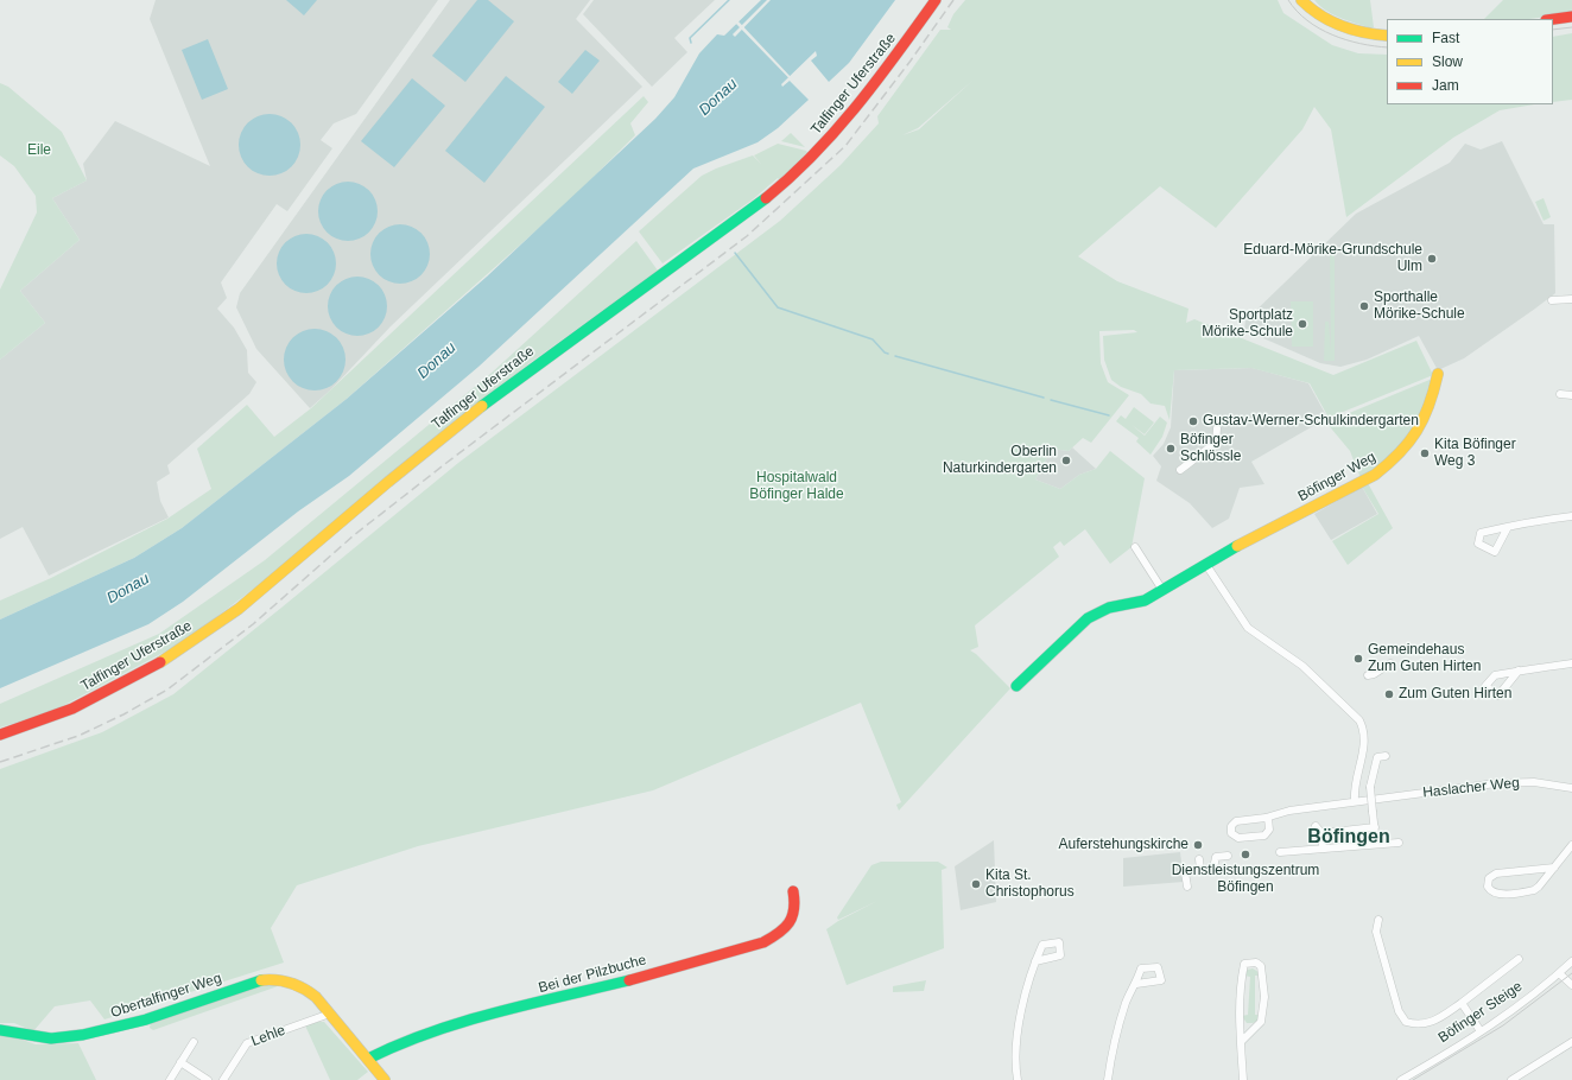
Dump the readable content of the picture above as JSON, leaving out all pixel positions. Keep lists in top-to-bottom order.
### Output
{
  "streets": {
    "street": [
      "Talfinger Uferstraße",
      "Böfinger Weg",
      "Haslacher Weg",
      "Bei der Pilzbuche",
      "Obertalfinger Weg",
      "Böfinger Steige",
      "Lehle"
    ]
  },
  "crossings": [
    ["Obertalfinger Weg", "Lehle"]
  ],
  "districts": ["Böfingen"],
  "water": ["Donau"],
  "parks": ["Eile", "Hospitalwald Böfinger Halde"],
  "places": [
    "Eduard-Mörike-Grundschule Ulm",
    "Sporthalle Mörike-Schule",
    "Sportplatz Mörike-Schule",
    "Gustav-Werner-Schulkindergarten",
    "Böfinger Schlössle",
    "Kita Böfinger Weg 3",
    "Oberlin Naturkindergarten",
    "Gemeindehaus Zum Guten Hirten",
    "Zum Guten Hirten",
    "Auferstehungskirche",
    "Dienstleistungszentrum Böfingen",
    "Kita St. Christophorus"
  ],
  "legend": ["Fast", "Slow", "Jam"]
}
